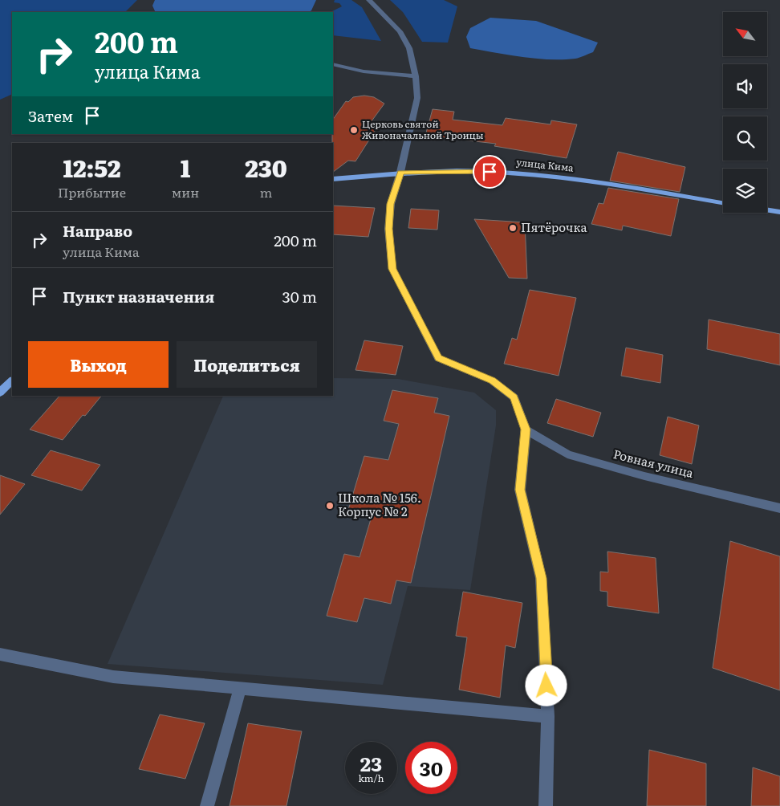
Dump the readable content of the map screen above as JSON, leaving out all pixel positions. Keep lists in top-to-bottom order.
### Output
{
  "streets": {
    "main road": ["улица Кима"],
    "street": ["Ровная улица"]
  },
  "places": ["Церковь святой Живоначальной Троицы", "Пятёрочка", "Школа № 156. Корпус № 2"],
  "north": "top left",
  "page": {
    "turn": ["200 m", "улица Кима"],
    "then": "Затем",
    "eta": [
      "12:52",
      "Прибытие",
      "1",
      "мин",
      "230",
      "m"
    ],
    "list": [
      {
        "name": "Направо",
        "note": "улица Кима",
        "value": "200 m"
      },
      {
        "name": "Пункт назначения",
        "value": "30 m"
      }
    ],
    "buttons": ["Выход", "Поделиться"],
    "speed": "23 km/h",
    "limit": "30"
  }
}
